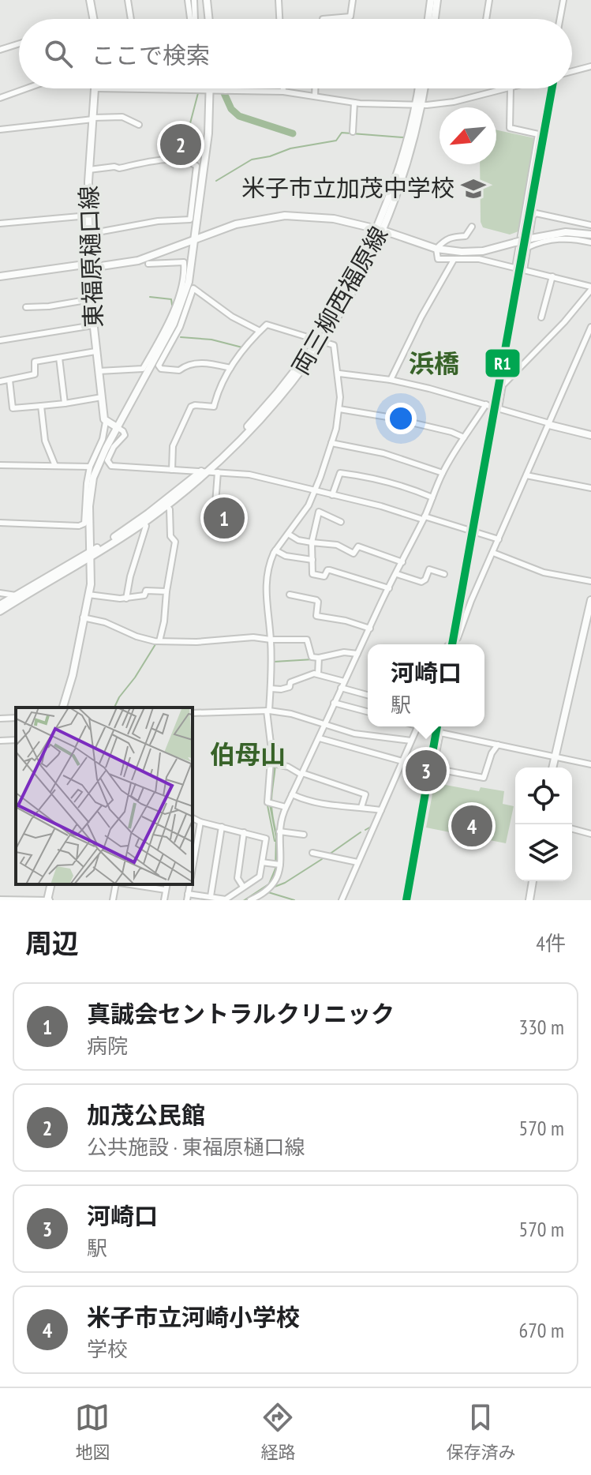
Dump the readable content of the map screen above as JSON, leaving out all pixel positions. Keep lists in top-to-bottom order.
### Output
{
  "streets": {
    "main road": ["東福原樋口線", "両三柳西福原線"]
  },
  "districts": ["浜橋", "伯母山"],
  "places": {
    "school or university": ["米子市立加茂中学校"]
  },
  "lines": ["transit line R1"],
  "north": "bottom left",
  "page": {
    "search": "ここで検索",
    "pins": [
      "2",
      "1",
      "3",
      "4"
    ],
    "popup": ["河崎口", "駅"],
    "heading": ["周辺", "4件"],
    "list": [
      {
        "mark": "1",
        "name": "真誠会セントラルクリニック",
        "note": "病院",
        "value": "330 m"
      },
      {
        "mark": "2",
        "name": "加茂公民館",
        "note": "公共施設 · 東福原樋口線",
        "value": "570 m"
      },
      {
        "mark": "3",
        "name": "河崎口",
        "note": "駅",
        "value": "570 m"
      },
      {
        "mark": "4",
        "name": "米子市立河崎小学校",
        "note": "学校",
        "value": "670 m"
      }
    ],
    "nav": ["地図", "経路", "保存済み"]
  }
}
